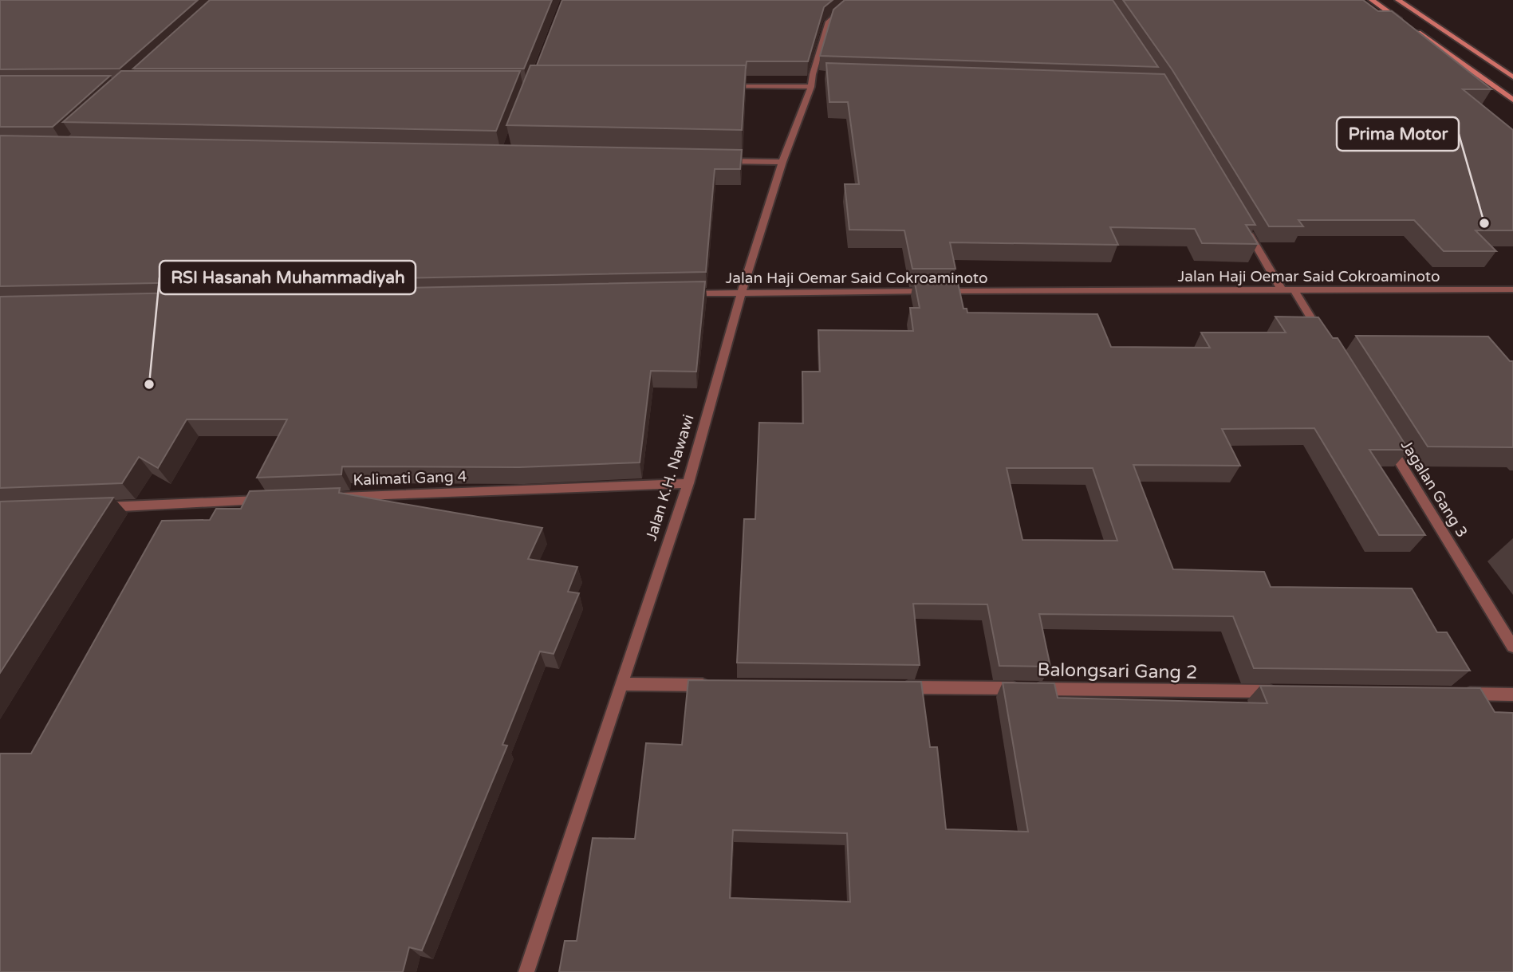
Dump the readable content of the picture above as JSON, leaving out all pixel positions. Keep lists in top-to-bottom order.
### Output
{
  "streets": {
    "street": [
      "Jalan Haji Oemar Said Cokroaminoto",
      "Jalan K.H. Nawawi",
      "Kalimati Gang 4",
      "Jagalan Gang 3",
      "Balongsari Gang 2"
    ]
  },
  "crossings": [
    ["Jalan Haji Oemar Said Cokroaminoto", "Jalan K.H. Nawawi"],
    ["Jalan K.H. Nawawi", "Kalimati Gang 4"]
  ],
  "places": ["Prima Motor", "RSI Hasanah Muhammadiyah"]
}
